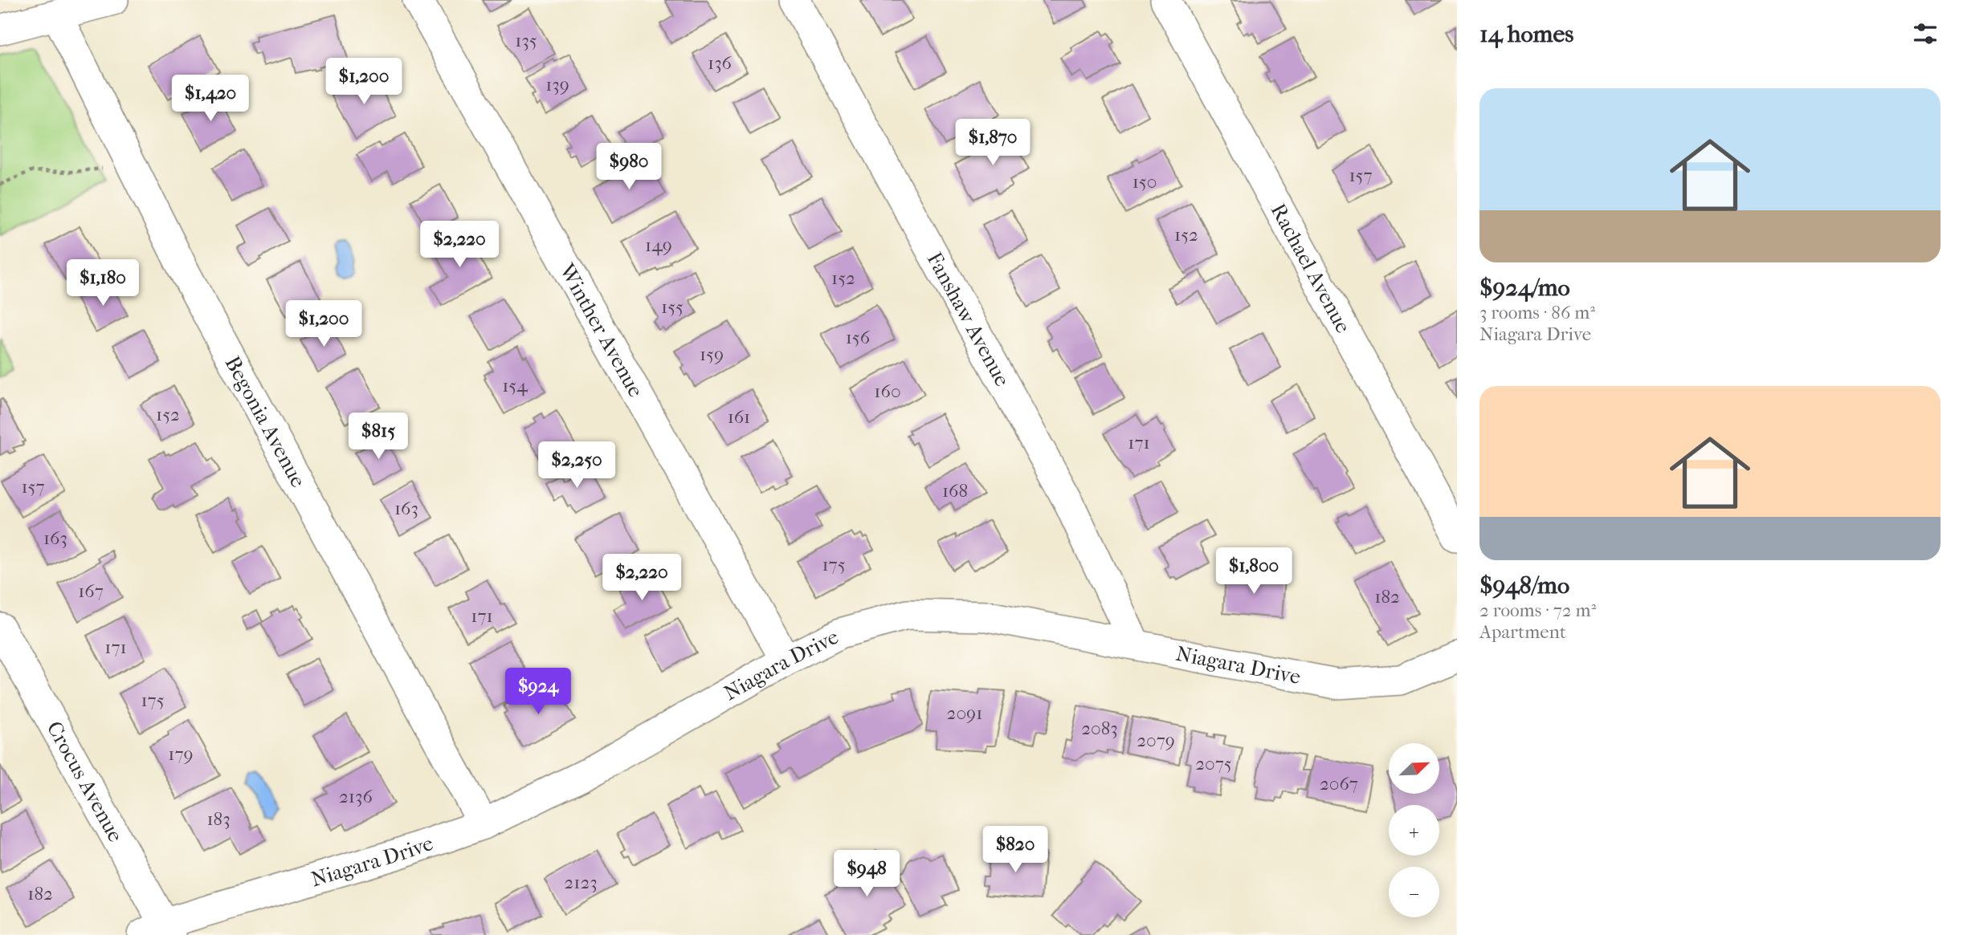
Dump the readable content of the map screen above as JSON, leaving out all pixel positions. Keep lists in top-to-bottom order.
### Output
{
  "streets": {
    "street": [
      "Rachael Avenue",
      "Fanshaw Avenue",
      "Winther Avenue",
      "Begonia Avenue",
      "Niagara Drive",
      "Crocus Avenue"
    ]
  },
  "crossings": [
    ["Fanshaw Avenue", "Niagara Drive"],
    ["Winther Avenue", "Niagara Drive"],
    ["Begonia Avenue", "Niagara Drive"],
    ["Niagara Drive", "Crocus Avenue"]
  ],
  "house_numbers": [
    "135",
    "136",
    "139",
    "157",
    "150",
    "152",
    "149",
    "152",
    "155",
    "156",
    "159",
    "154",
    "160",
    "152",
    "161",
    "171",
    "157",
    "168",
    "163",
    "163",
    "175",
    "167",
    "182",
    "171",
    "171",
    "175",
    "2091",
    "2083",
    "2079",
    "179",
    "2075",
    "2067",
    "2136",
    "183",
    "2123",
    "182"
  ],
  "north": "top right",
  "page": {
    "heading": "14 homes",
    "price": [
      "$1,200",
      "$1,420",
      "$1,870",
      "$980",
      "$2,220",
      "$1,180",
      "$1,200",
      "$815",
      "$2,250",
      "$1,800",
      "$2,220",
      "$924",
      "$820",
      "$948"
    ],
    "list": [
      {
        "name": "$924/mo",
        "note": "3 rooms · 86 m² · Niagara Drive"
      },
      {
        "name": "$948/mo",
        "note": "2 rooms · 72 m² · Apartment"
      }
    ],
    "map_buttons": ["+", "−"]
  }
}
